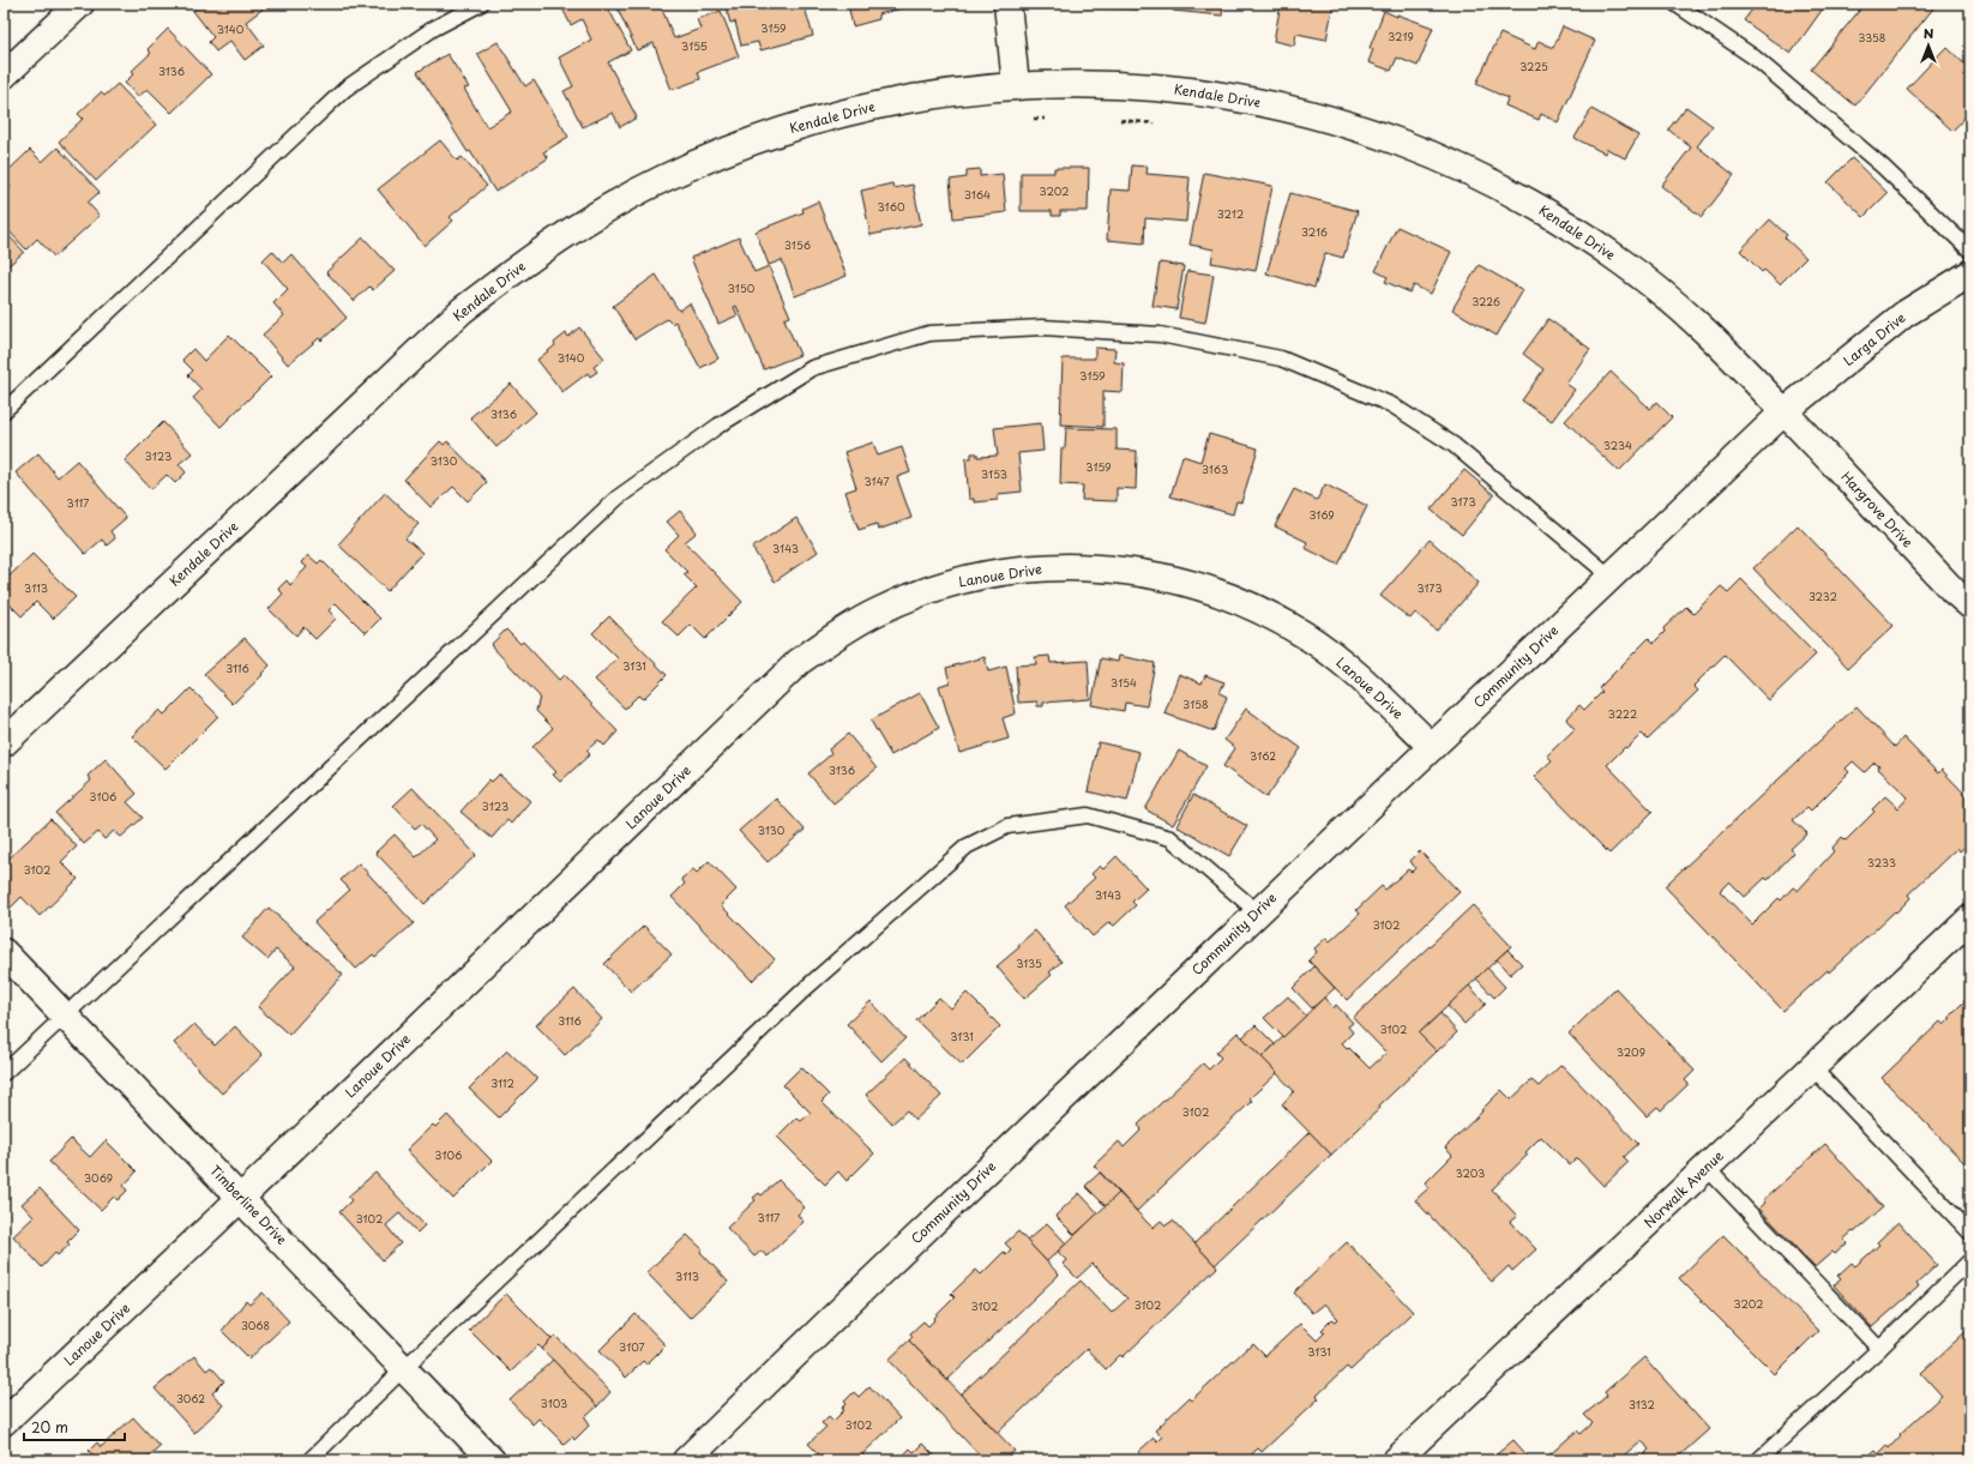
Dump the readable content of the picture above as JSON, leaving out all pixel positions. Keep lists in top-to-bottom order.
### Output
{
  "streets": {
    "street": [
      "Kendale Drive",
      "Larga Drive",
      "Hargrove Drive",
      "Lanoue Drive",
      "Community Drive",
      "Norwalk Avenue",
      "Timberline Drive"
    ]
  },
  "crossings": [
    ["Kendale Drive", "Larga Drive"],
    ["Kendale Drive", "Hargrove Drive"],
    ["Kendale Drive", "Community Drive"],
    ["Larga Drive", "Hargrove Drive"],
    ["Larga Drive", "Community Drive"],
    ["Hargrove Drive", "Community Drive"],
    ["Lanoue Drive", "Community Drive"],
    ["Lanoue Drive", "Timberline Drive"]
  ],
  "house_numbers": [
    "3159",
    "3140",
    "3219",
    "3358",
    "3155",
    "3225",
    "3136",
    "3202",
    "3164",
    "3160",
    "3212",
    "3216",
    "3156",
    "3150",
    "3226",
    "3140",
    "3159",
    "3136",
    "3234",
    "3123",
    "3130",
    "3159",
    "3163",
    "3153",
    "3147",
    "3173",
    "3117",
    "3169",
    "3143",
    "3113",
    "3173",
    "3232",
    "3131",
    "3116",
    "3154",
    "3158",
    "3222",
    "3162",
    "3136",
    "3106",
    "3123",
    "3130",
    "3233",
    "3102",
    "3143",
    "3102",
    "3135",
    "3116",
    "3102",
    "3131",
    "3209",
    "3112",
    "3102",
    "3106",
    "3203",
    "3069",
    "3117",
    "3102",
    "3113",
    "3202",
    "3102",
    "3102",
    "3068",
    "3107",
    "3131",
    "3062",
    "3103",
    "3132",
    "3102"
  ],
  "scale_bar": "20 m",
  "north": "top"
}
